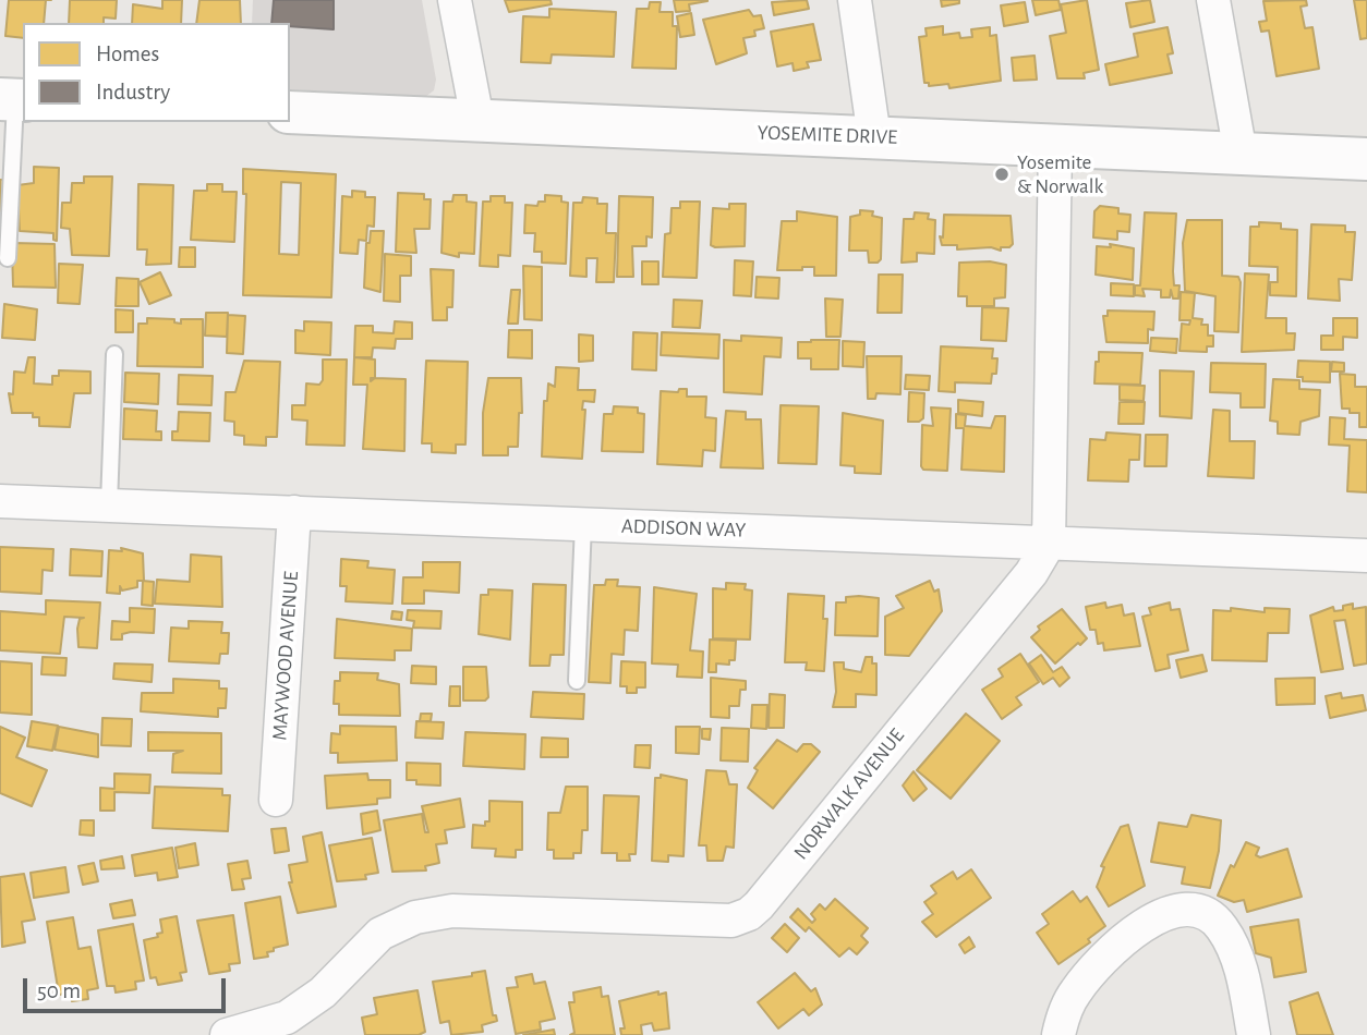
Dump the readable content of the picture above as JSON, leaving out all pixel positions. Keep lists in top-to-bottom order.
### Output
{
  "streets": {
    "street": [
      "YOSEMITE DRIVE",
      "ADDISON WAY",
      "MAYWOOD AVENUE",
      "NORWALK AVENUE"
    ]
  },
  "crossings": [
    ["ADDISON WAY", "MAYWOOD AVENUE"],
    ["ADDISON WAY", "NORWALK AVENUE"]
  ],
  "places": ["Yosemite & Norwalk"],
  "legend": ["Homes", "Industry"],
  "scale_bar": "50 m"
}
